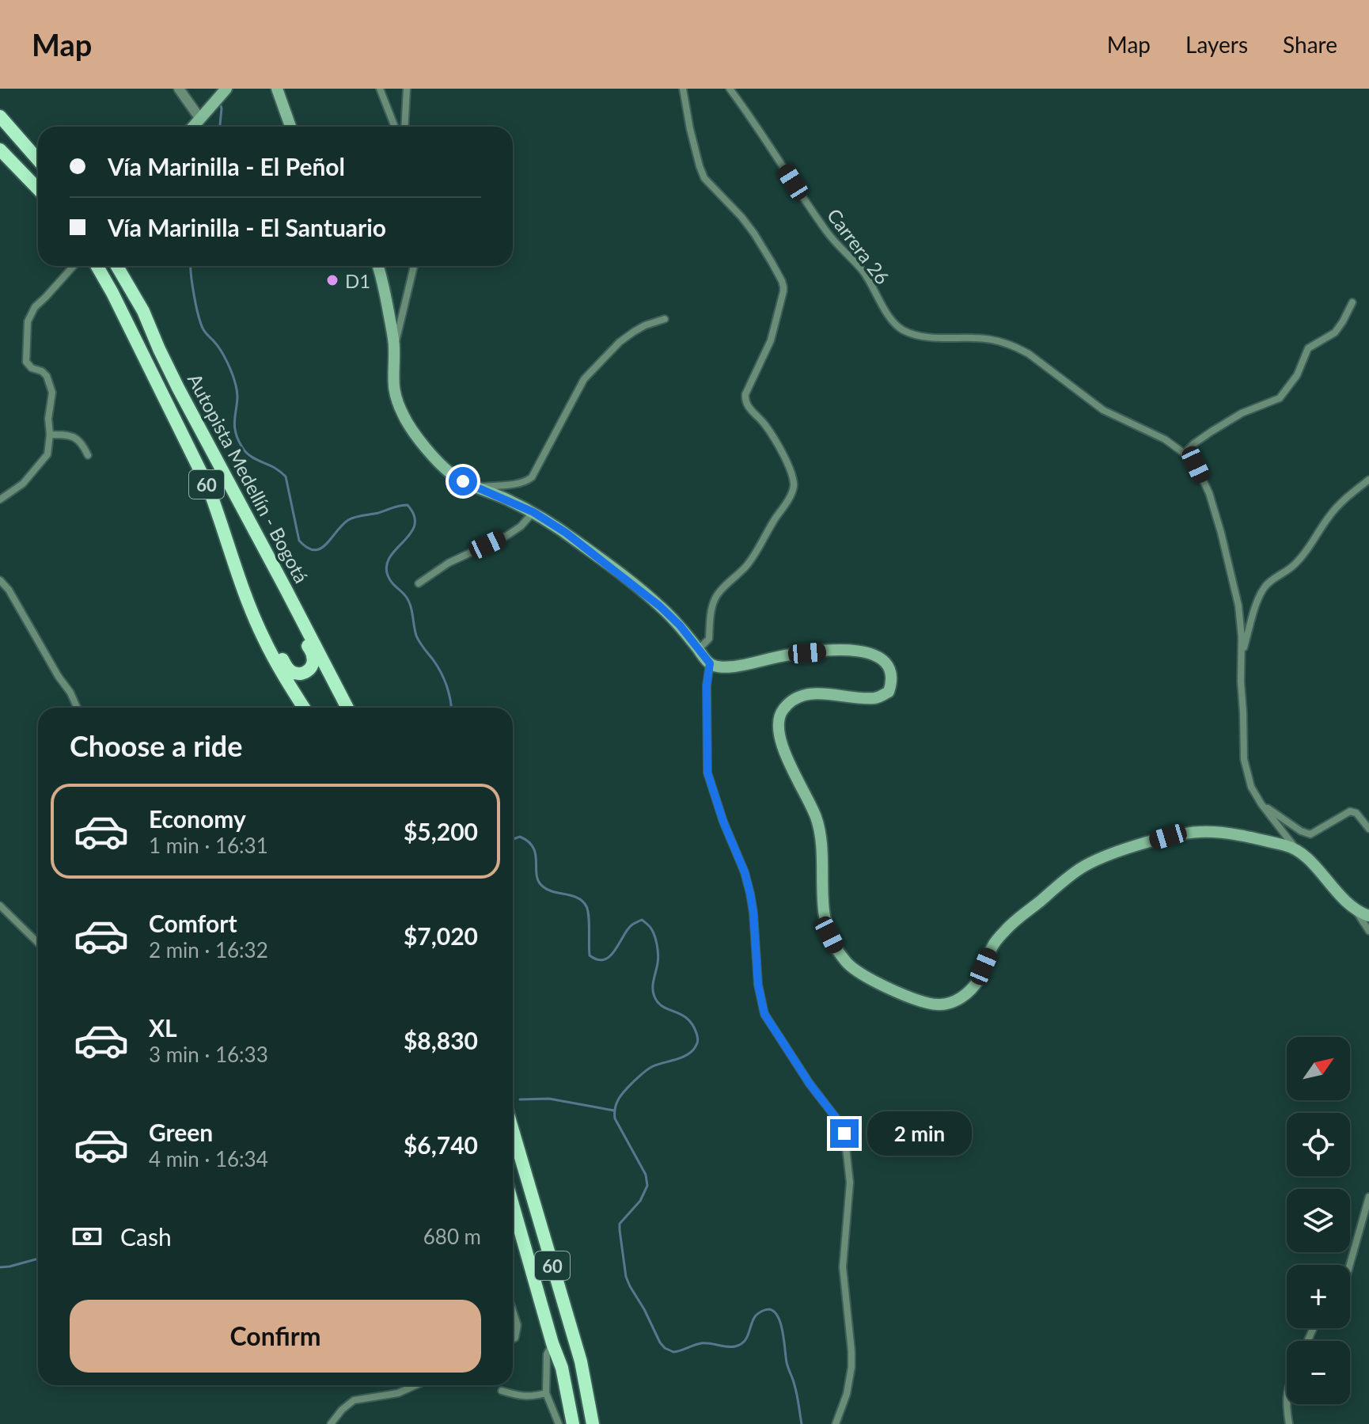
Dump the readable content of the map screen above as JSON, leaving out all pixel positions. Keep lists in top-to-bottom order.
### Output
{
  "streets": {
    "highway": ["Autopista Medellín - Bogotá", "60"],
    "street": ["Carrera 26"]
  },
  "places": ["D1"],
  "north": "top right",
  "page": {
    "header": "Map",
    "nav": ["Map", "Layers", "Share"],
    "banner": ["Vía Marinilla - El Peñol", "Vía Marinilla - El Santuario"],
    "heading": "Choose a ride",
    "list": [
      {
        "name": "Economy",
        "note": "1 min · 16:31",
        "value": "$5,200"
      },
      {
        "name": "Comfort",
        "note": "2 min · 16:32",
        "value": "$7,020"
      },
      {
        "name": "XL",
        "note": "3 min · 16:33",
        "value": "$8,830"
      },
      {
        "name": "Green",
        "note": "4 min · 16:34",
        "value": "$6,740"
      }
    ],
    "map_buttons": ["+", "−"],
    "bubble": "2 min",
    "pay": ["Cash", "680 m"],
    "buttons": "Confirm"
  }
}
